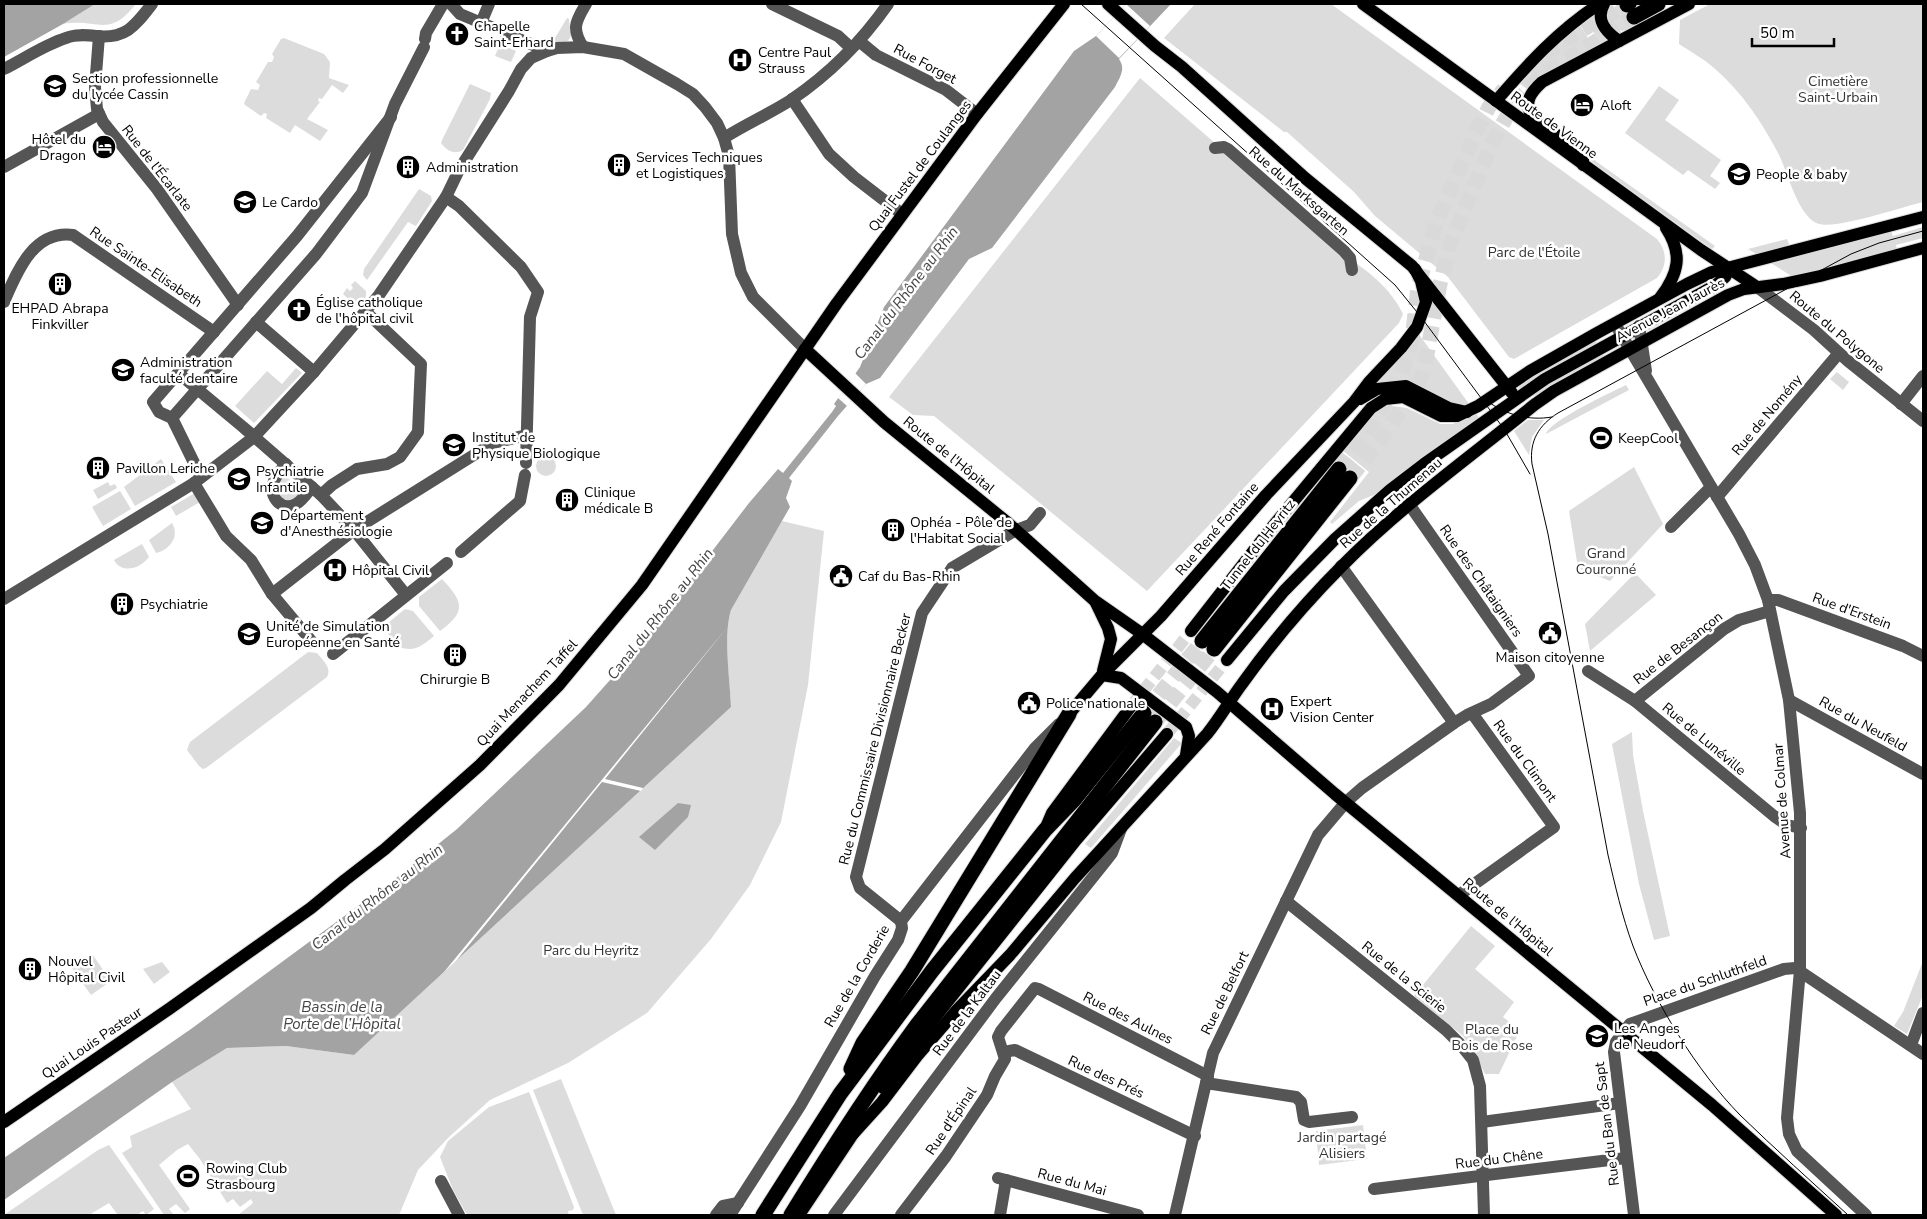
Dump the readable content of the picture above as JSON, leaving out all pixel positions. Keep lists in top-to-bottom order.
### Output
{
  "streets": {
    "highway": ["Tunnel du Heyritz"],
    "main road": [
      "Route de Vienne",
      "Quai Fustel de Coulanges",
      "Avenue Jean Jaurès",
      "Route du Polygone",
      "Route de l'Hôpital",
      "Rue de la Thumenau",
      "Rue René Fontaine",
      "Quai Menachem Taffel",
      "Rue de la Corderie",
      "Quai Louis Pasteur"
    ],
    "street": [
      "Rue Forget",
      "Rue de l'Écarlate",
      "Rue du Marksgarten",
      "Rue Sainte-Elisabeth",
      "Rue de Nomény",
      "Rue des Châtaigniers",
      "Rue d'Erstein",
      "Rue de Besançon",
      "Rue du Neufeld",
      "Rue du Commissaire Divisionnaire Becker",
      "Rue de Lunéville",
      "Rue du Climont",
      "Avenue de Colmar",
      "Rue de la Scierie",
      "Place du Schluthfeld",
      "Rue de Belfort",
      "Rue de la Kaltau",
      "Rue des Aulnes",
      "Rue des Prés",
      "Rue d'Épinal",
      "Rue du Ban de Sapt",
      "Rue du Chêne",
      "Rue du Mai"
    ]
  },
  "crossings": [
    ["Rue Forget", "Quai Fustel de Coulanges"],
    ["Route de Vienne", "Avenue Jean Jaurès"],
    ["Route de Vienne", "Route du Polygone"],
    ["Quai Fustel de Coulanges", "Route de l'Hôpital"],
    ["Quai Fustel de Coulanges", "Quai Menachem Taffel"],
    ["Avenue Jean Jaurès", "Route du Polygone"],
    ["Avenue Jean Jaurès", "Rue de la Thumenau"],
    ["Avenue Jean Jaurès", "Avenue de Colmar"],
    ["Route du Polygone", "Rue de Nomény"],
    ["Rue de Nomény", "Avenue de Colmar"],
    ["Route de l'Hôpital", "Rue de la Thumenau"],
    ["Route de l'Hôpital", "Rue René Fontaine"],
    ["Route de l'Hôpital", "Quai Menachem Taffel"],
    ["Route de l'Hôpital", "Rue du Commissaire Divisionnaire Becker"],
    ["Route de l'Hôpital", "Rue du Climont"],
    ["Route de l'Hôpital", "Place du Schluthfeld"],
    ["Route de l'Hôpital", "Rue de Belfort"],
    ["Route de l'Hôpital", "Rue du Ban de Sapt"],
    ["Rue de la Thumenau", "Rue des Châtaigniers"],
    ["Rue de la Thumenau", "Rue de la Kaltau"],
    ["Rue René Fontaine", "Rue de la Corderie"],
    ["Rue des Châtaigniers", "Rue de Belfort"],
    ["Rue d'Erstein", "Rue de Besançon"],
    ["Rue d'Erstein", "Avenue de Colmar"],
    ["Rue de Besançon", "Rue de Lunéville"],
    ["Rue de Besançon", "Avenue de Colmar"],
    ["Quai Menachem Taffel", "Quai Louis Pasteur"],
    ["Rue du Neufeld", "Avenue de Colmar"],
    ["Rue du Commissaire Divisionnaire Becker", "Rue de la Corderie"],
    ["Rue de Lunéville", "Avenue de Colmar"],
    ["Rue du Climont", "Rue de Belfort"],
    ["Avenue de Colmar", "Place du Schluthfeld"],
    ["Rue de la Scierie", "Rue de Belfort"],
    ["Rue de la Scierie", "Rue du Chêne"],
    ["Place du Schluthfeld", "Rue du Ban de Sapt"],
    ["Rue de Belfort", "Rue des Aulnes"],
    ["Rue de Belfort", "Rue des Prés"],
    ["Rue des Aulnes", "Rue des Prés"],
    ["Rue des Aulnes", "Rue d'Épinal"],
    ["Rue des Prés", "Rue d'Épinal"],
    ["Rue du Ban de Sapt", "Rue du Chêne"]
  ],
  "water": ["Canal du Rhône au Rhin", "Bassin de la Porte de l’Hôpital"],
  "parks": [
    "Cimetière Saint-Urbain",
    "Parc de l'Étoile",
    "Grand Couronné",
    "Parc du Heyritz",
    "Place du Bois de Rose",
    "Jardin partagé Alisiers"
  ],
  "places": {
    "church": ["Chapelle Saint-Erhard", "Église catholique de l'hôpital civil"],
    "hospital": ["Centre Paul Strauss", "Hôpital Civil", "Expert Vision Center"],
    "school or university": [
      "Section professionnelle du lycée Cassin",
      "People & baby",
      "Le Cardo",
      "Administration faculté dentaire",
      "Institut de Physique Biologique",
      "Psychiatrie Infantile",
      "Département d'Anesthésiologie",
      "Unité de Simulation Européenne en Santé",
      "Les Anges de Neudorf"
    ],
    "hotel": ["Aloft", "Hôtel du Dragon"],
    "building": [
      "Services Techniques et Logistiques",
      "Administration",
      "EHPAD Abrapa Finkviller",
      "Pavillon Leriche",
      "Clinique médicale B",
      "Ophéa - Pôle de l'Habitat Social",
      "Psychiatrie",
      "Chirurgie B",
      "Nouvel Hôpital Civil"
    ],
    "sports": ["KeepCool", "Rowing Club Strasbourg"],
    "public building": ["Caf du Bas-Rhin", "Maison citoyenne", "Police nationale"]
  },
  "scale_bar": "50 m"
}
